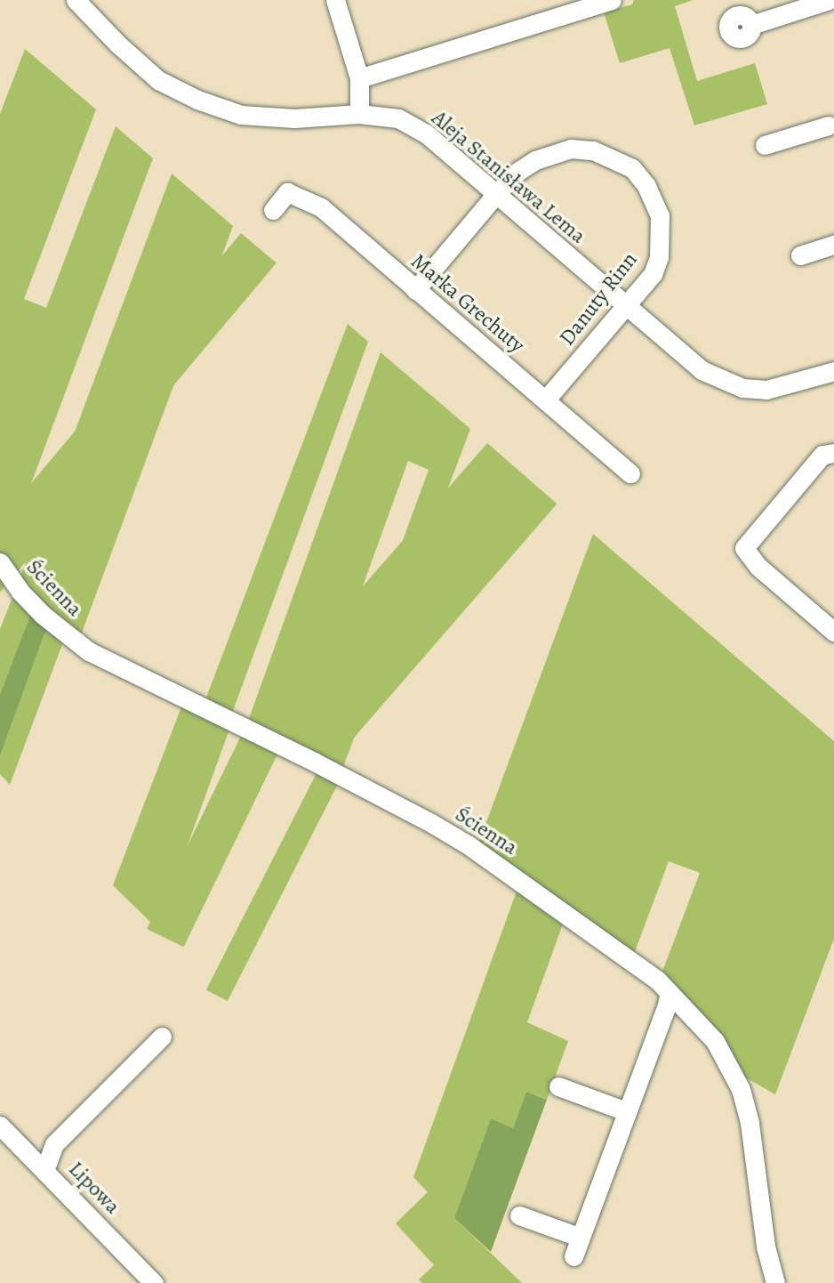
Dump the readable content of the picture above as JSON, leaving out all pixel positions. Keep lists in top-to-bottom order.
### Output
{
  "streets": {
    "street": [
      "Aleja Stanisława Lema",
      "Danuty Rinn",
      "Marka Grechuty",
      "Ścienna",
      "Lipowa"
    ]
  },
  "crossings": [
    ["Aleja Stanisława Lema", "Danuty Rinn"],
    ["Danuty Rinn", "Marka Grechuty"]
  ]
}
